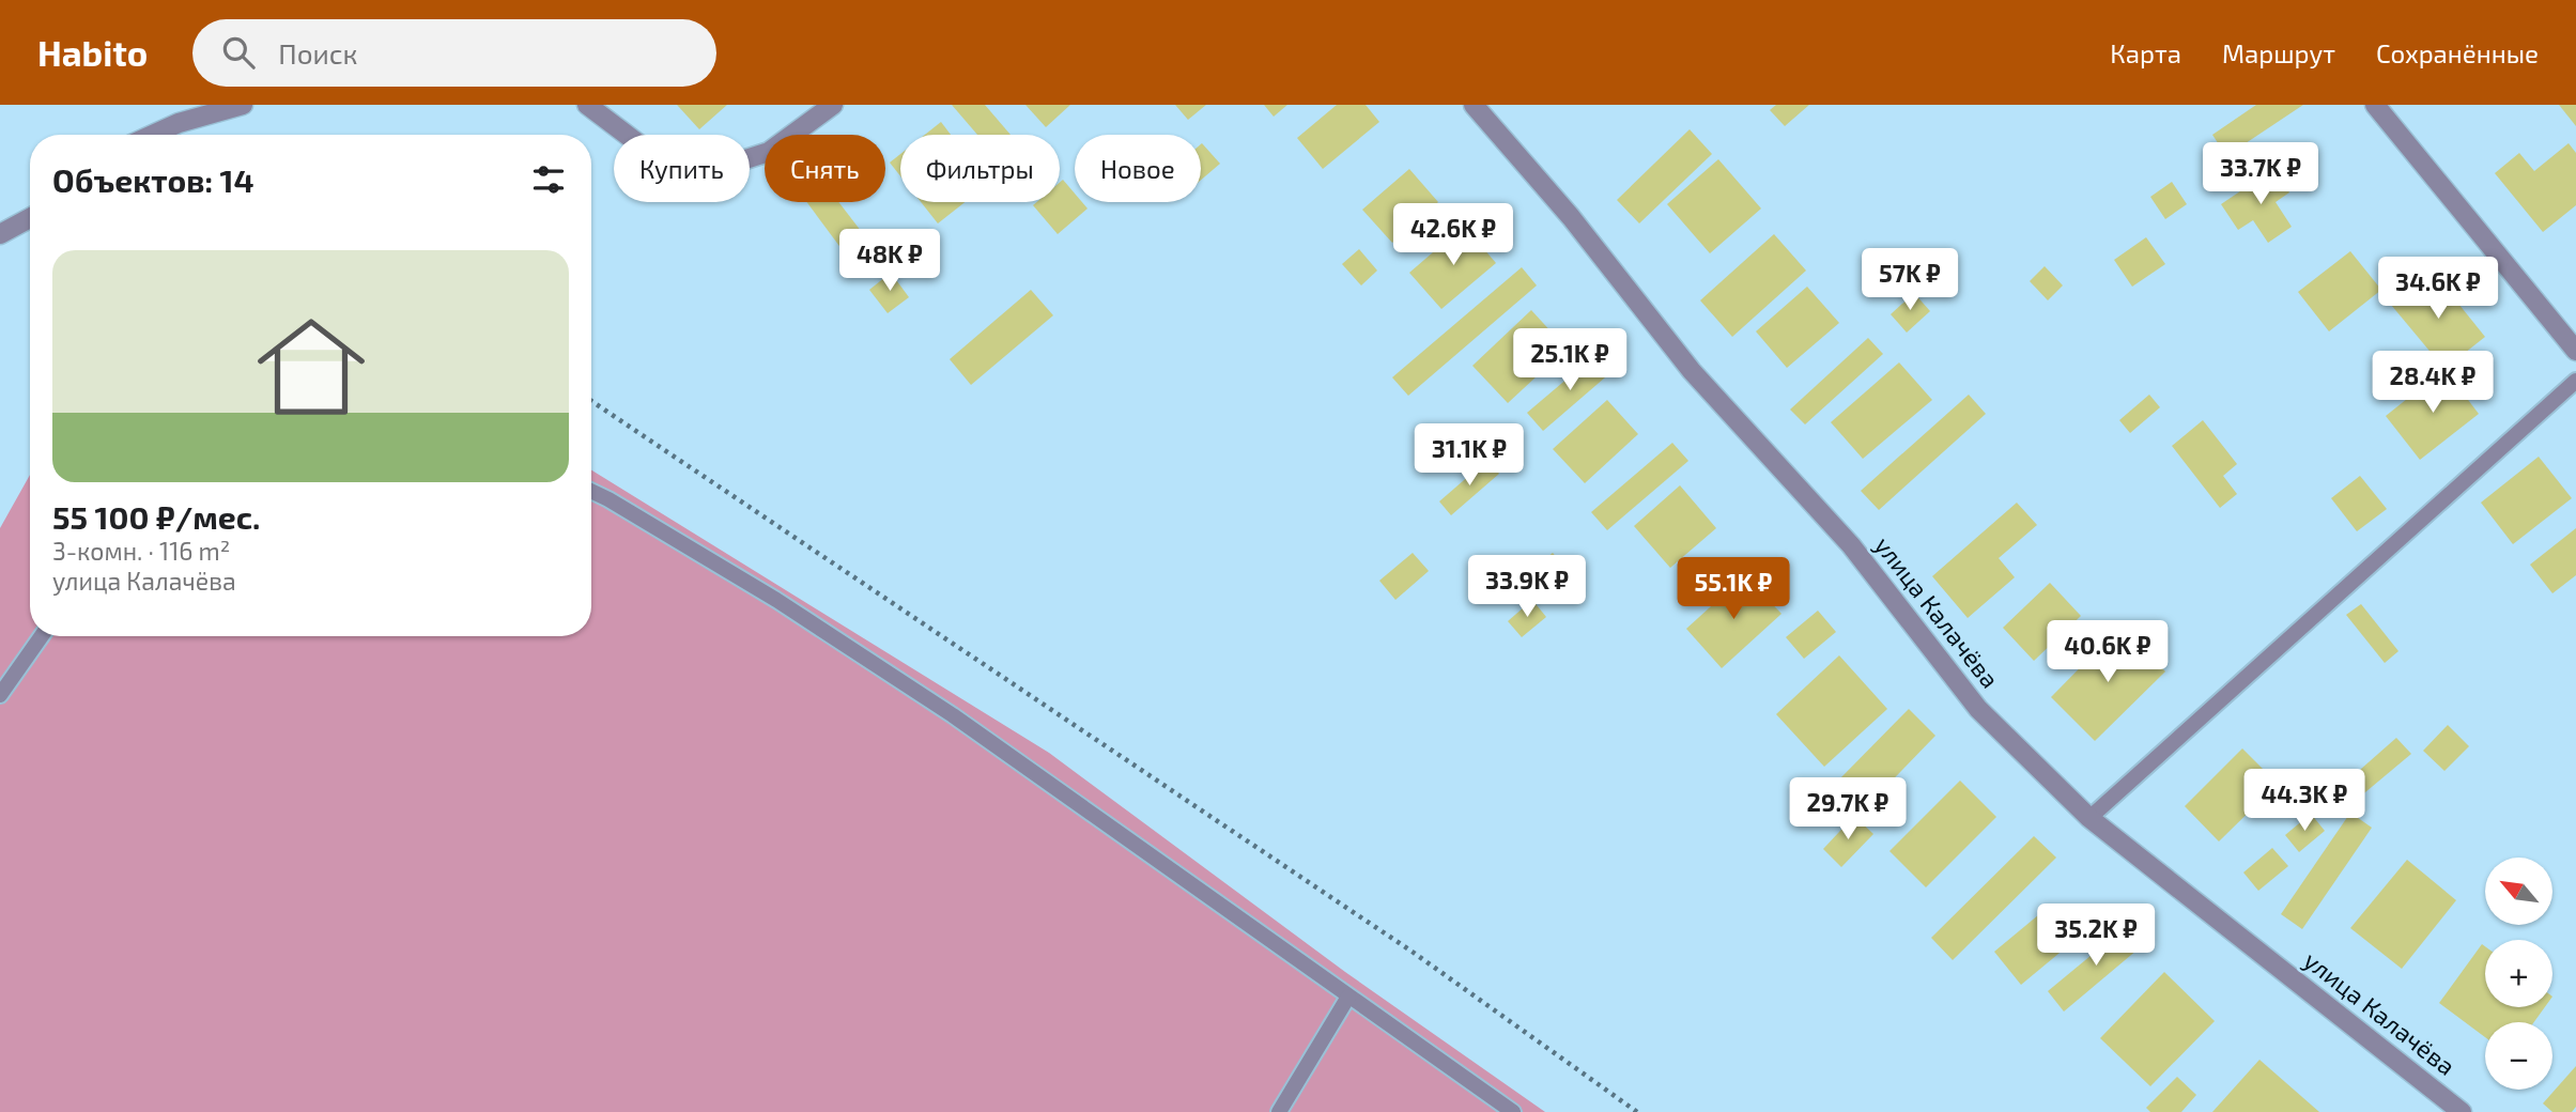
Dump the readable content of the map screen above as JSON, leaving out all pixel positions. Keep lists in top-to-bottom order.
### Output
{
  "streets": {
    "street": ["улица Калачёва"]
  },
  "north": "top left",
  "page": {
    "header": "Habito",
    "search": "Поиск",
    "nav": ["Карта", "Маршрут", "Сохранённые"],
    "chip": [
      "Купить",
      "Снять",
      "Фильтры",
      "Новое"
    ],
    "heading": "Объектов: 14",
    "price": [
      "33.7K ₽",
      "42.6K ₽",
      "48K ₽",
      "57K ₽",
      "34.6K ₽",
      "25.1K ₽",
      "28.4K ₽",
      "31.1K ₽",
      "33.9K ₽",
      "55.1K ₽",
      "40.6K ₽",
      "44.3K ₽",
      "29.7K ₽",
      "35.2K ₽"
    ],
    "list": [
      {
        "name": "55 100 ₽/мес.",
        "note": "3-комн. · 116 m² · улица Калачёва"
      }
    ],
    "map_buttons": ["+", "−"]
  }
}
